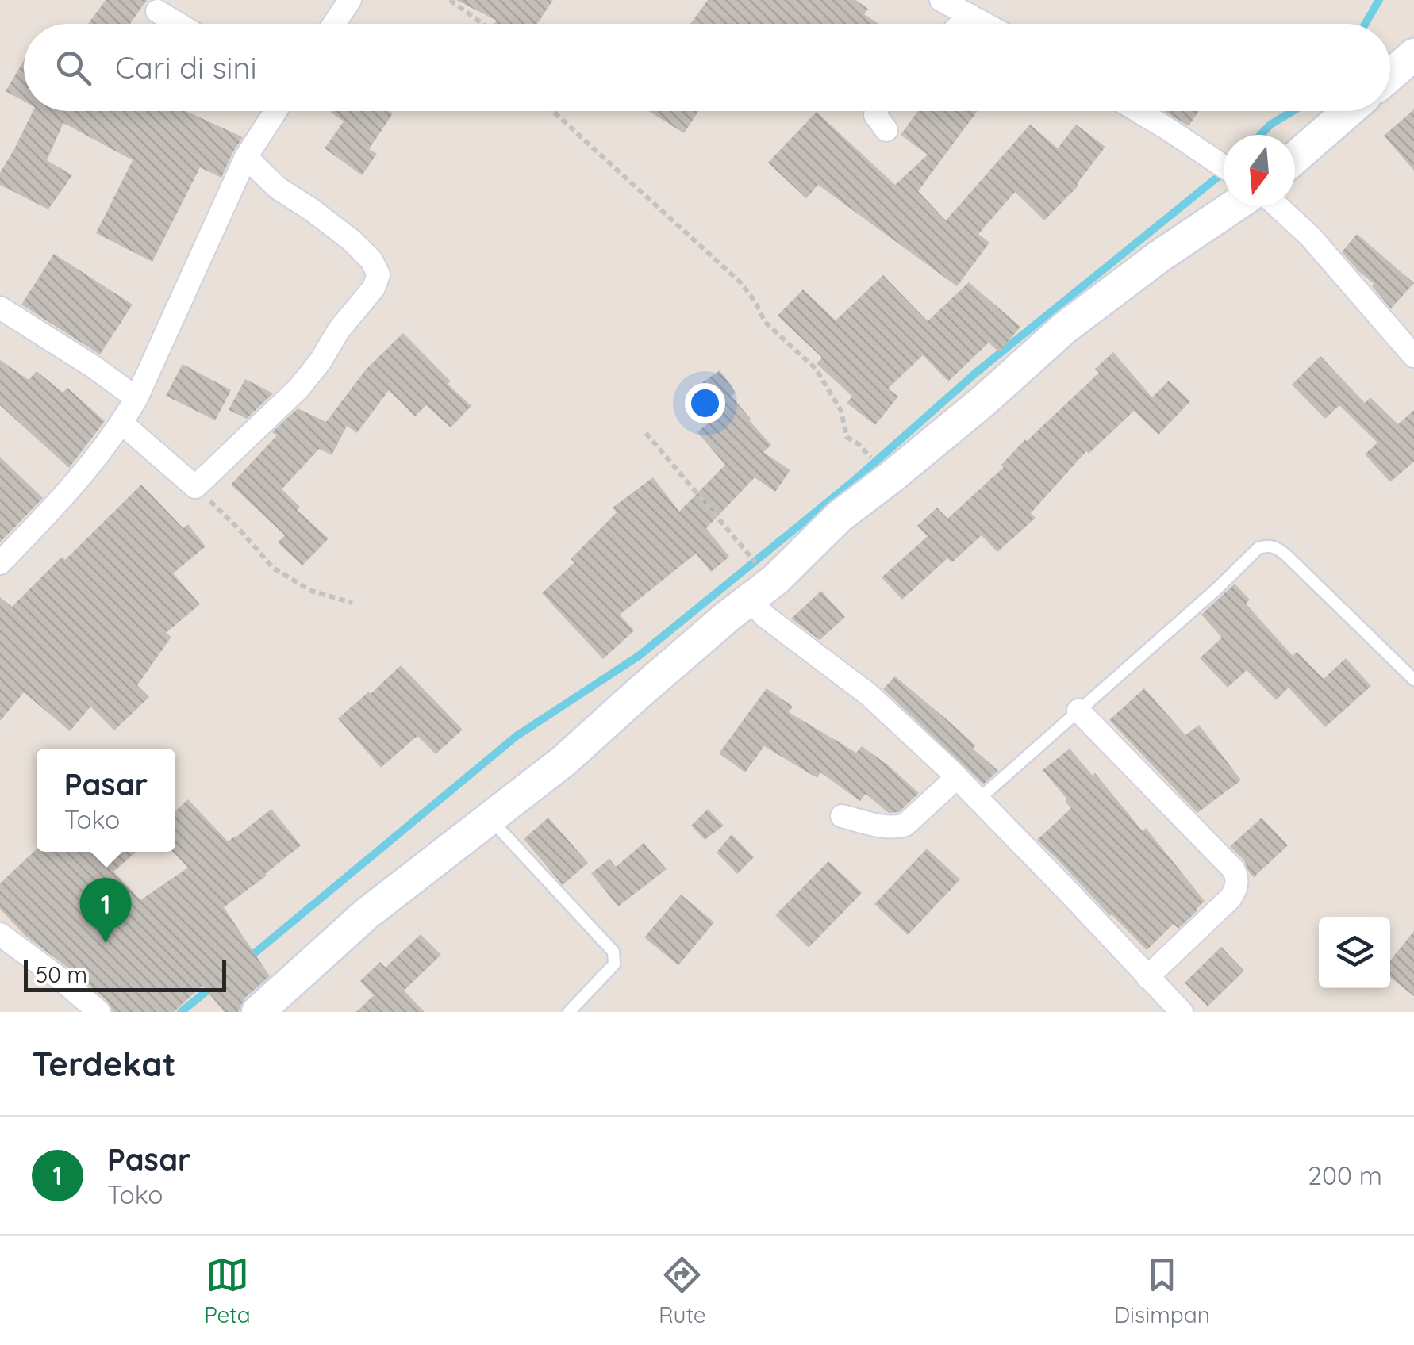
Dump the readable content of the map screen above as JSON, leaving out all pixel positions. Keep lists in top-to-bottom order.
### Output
{
  "scale_bar": "50 m",
  "north": "bottom",
  "page": {
    "search": "Cari di sini",
    "popup": ["Pasar", "Toko"],
    "pins": "1",
    "scale": "50 m",
    "heading": "Terdekat",
    "list": [
      {
        "mark": "1",
        "name": "Pasar",
        "note": "Toko",
        "value": "200 m"
      }
    ],
    "nav": ["Peta", "Rute", "Disimpan"]
  }
}
